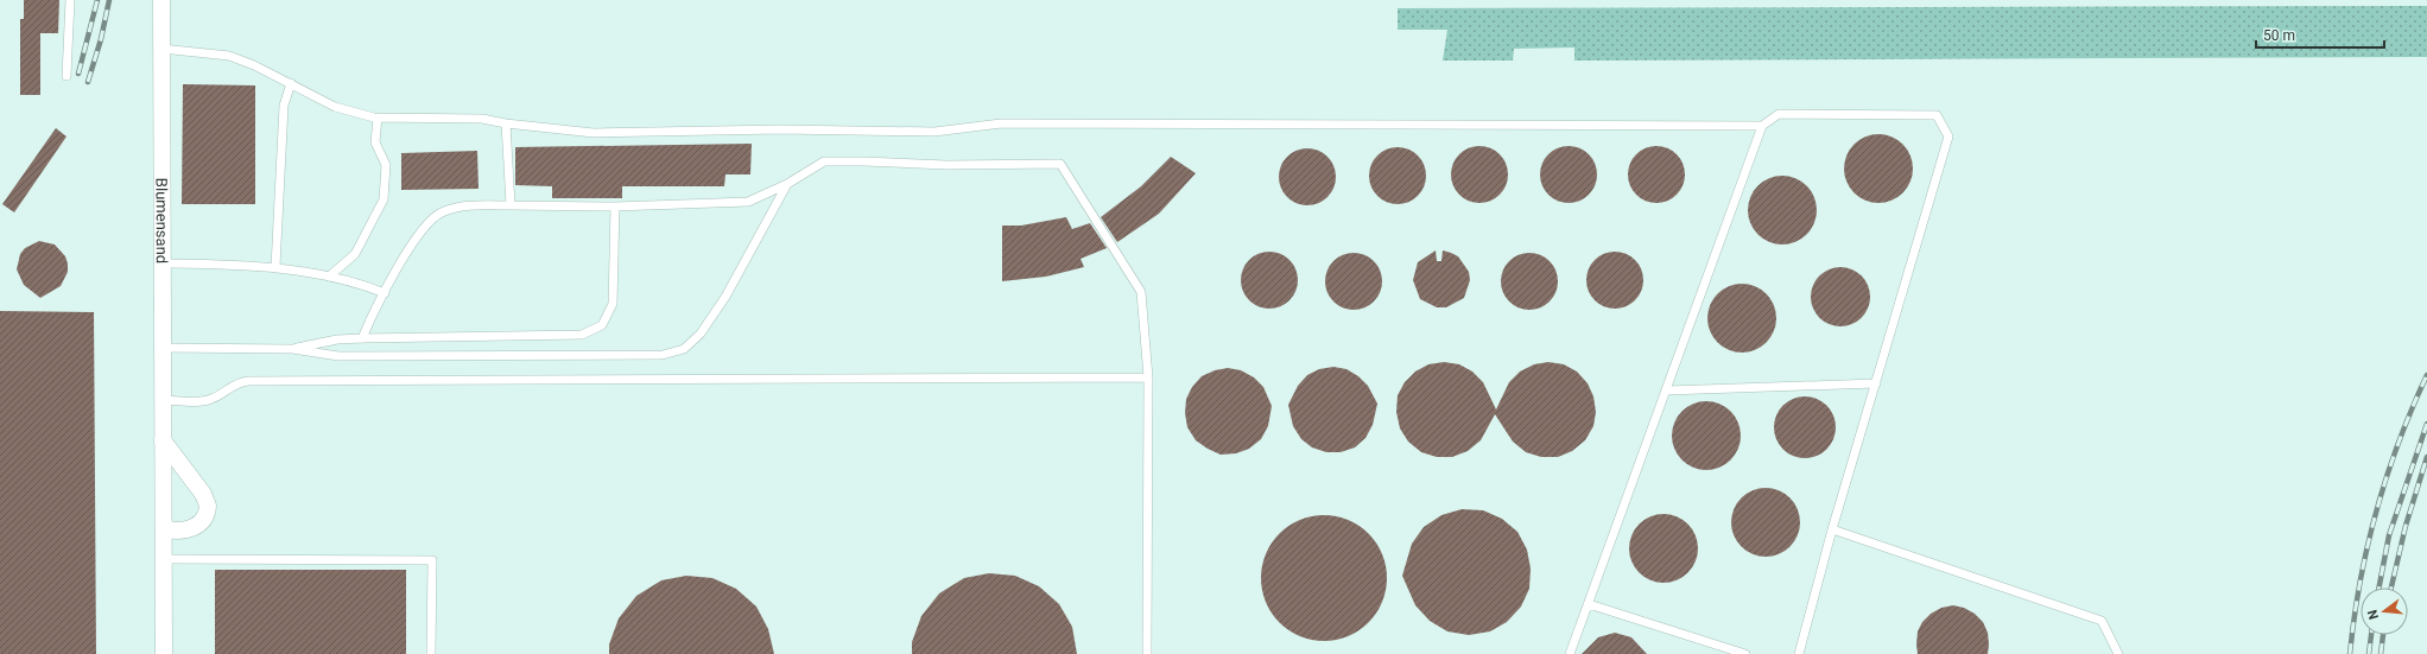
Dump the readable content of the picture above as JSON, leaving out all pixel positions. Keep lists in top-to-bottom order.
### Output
{
  "streets": {
    "street": ["Blumensand"]
  },
  "scale_bar": "50 m",
  "north": "left"
}
